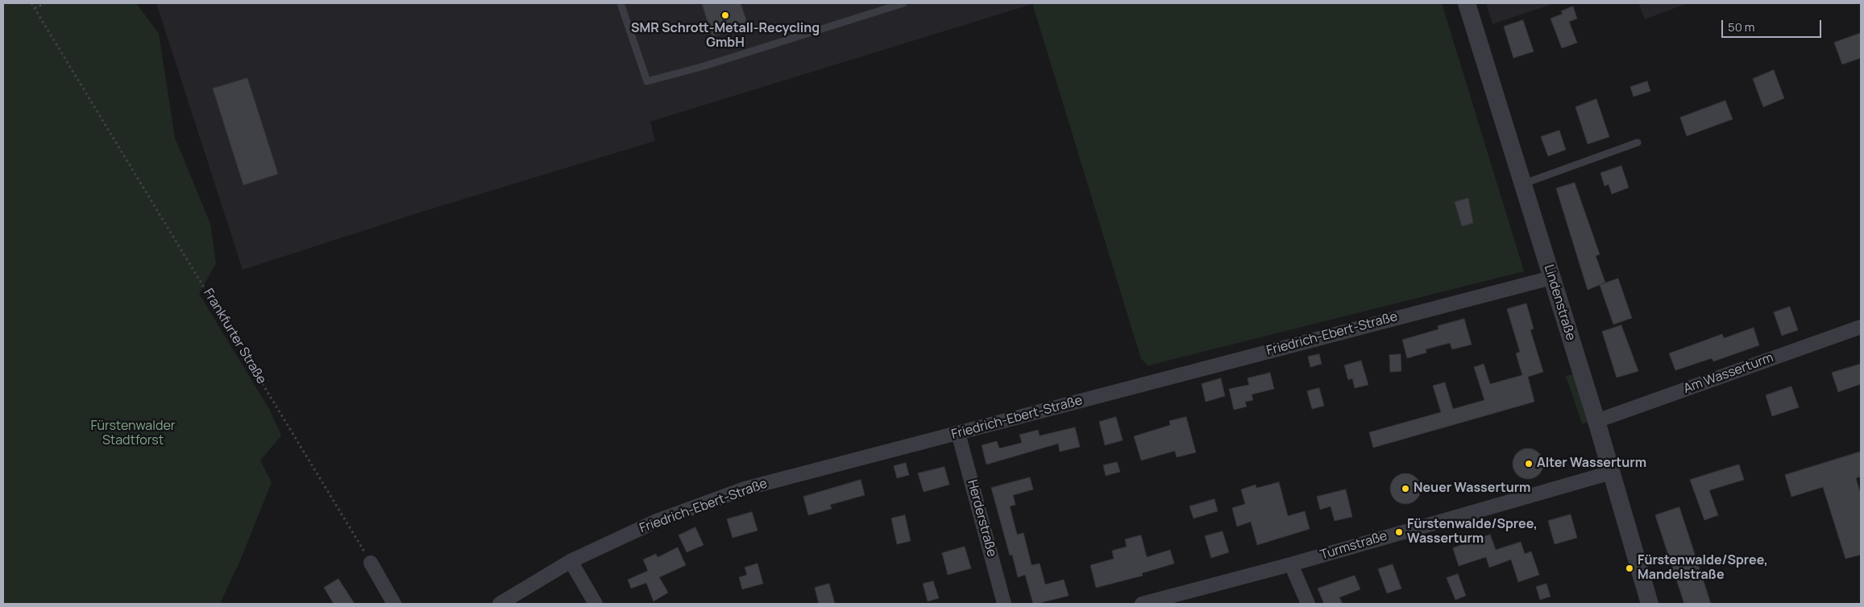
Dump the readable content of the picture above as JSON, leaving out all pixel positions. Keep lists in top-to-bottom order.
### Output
{
  "streets": {
    "street": [
      "Lindenstraße",
      "Friedrich-Ebert-Straße",
      "Am Wasserturm",
      "Herderstraße",
      "Turmstraße"
    ],
    "path": ["Frankfurter Straße"]
  },
  "crossings": [
    ["Lindenstraße", "Friedrich-Ebert-Straße"],
    ["Lindenstraße", "Am Wasserturm"],
    ["Lindenstraße", "Turmstraße"],
    ["Friedrich-Ebert-Straße", "Herderstraße"]
  ],
  "parks": ["Fürstenwalder Stadtforst"],
  "places": [
    "SMR Schrott-Metall-Recycling GmbH",
    "Alter Wasserturm",
    "Neuer Wasserturm",
    "Fürstenwalde/Spree, Wasserturm",
    "Fürstenwalde/Spree, Mandelstraße"
  ],
  "scale_bar": "50 m"
}
